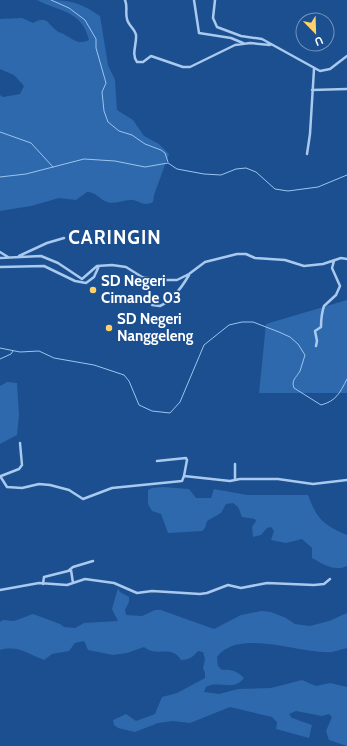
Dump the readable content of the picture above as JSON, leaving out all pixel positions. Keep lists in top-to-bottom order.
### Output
{
  "districts": ["CARINGIN"],
  "places": ["SD Negeri Cimande 03", "SD Negeri Nanggeleng"],
  "north": "bottom right"
}
